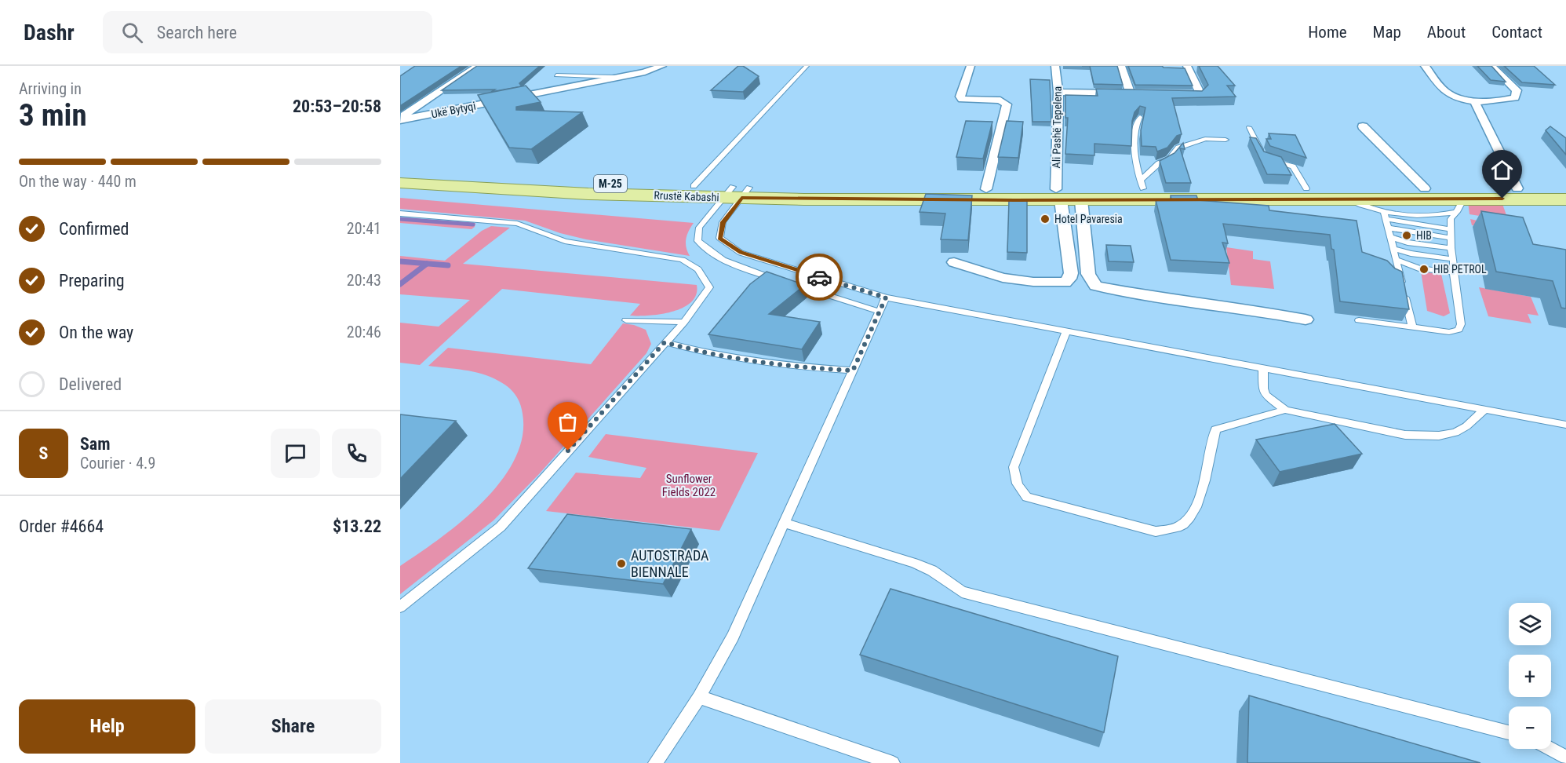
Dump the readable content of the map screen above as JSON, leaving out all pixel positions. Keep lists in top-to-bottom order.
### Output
{
  "streets": {
    "main road": ["M-25", "Rrustë Kabashi"],
    "street": ["Ukë Bytyqi", "Ali Pashë Tepelena"]
  },
  "crossings": [
    ["Ali Pashë Tepelena", "Rrustë Kabashi"]
  ],
  "parks": ["Sunflower Fields 2022"],
  "places": [
    "Hotel Pavaresia",
    "HIB",
    "HIB PETROL",
    "AUTOSTRADA BIENNALE"
  ],
  "page": {
    "header": "Dashr",
    "search": "Search here",
    "nav": [
      "Home",
      "Map",
      "About",
      "Contact"
    ],
    "heading": ["3 min", "Arriving in", "20:53–20:58"],
    "panel": [
      "Sam",
      "Courier · 4.9",
      "Order #4664",
      "$13.22"
    ],
    "bar": "On the way · 440 m",
    "list": [
      ["Confirmed", "20:41"],
      ["Preparing", "20:43"],
      ["On the way", "20:46"],
      "Delivered"
    ],
    "round": "S",
    "map_buttons": ["+", "−"],
    "buttons": ["Help", "Share"]
  }
}
